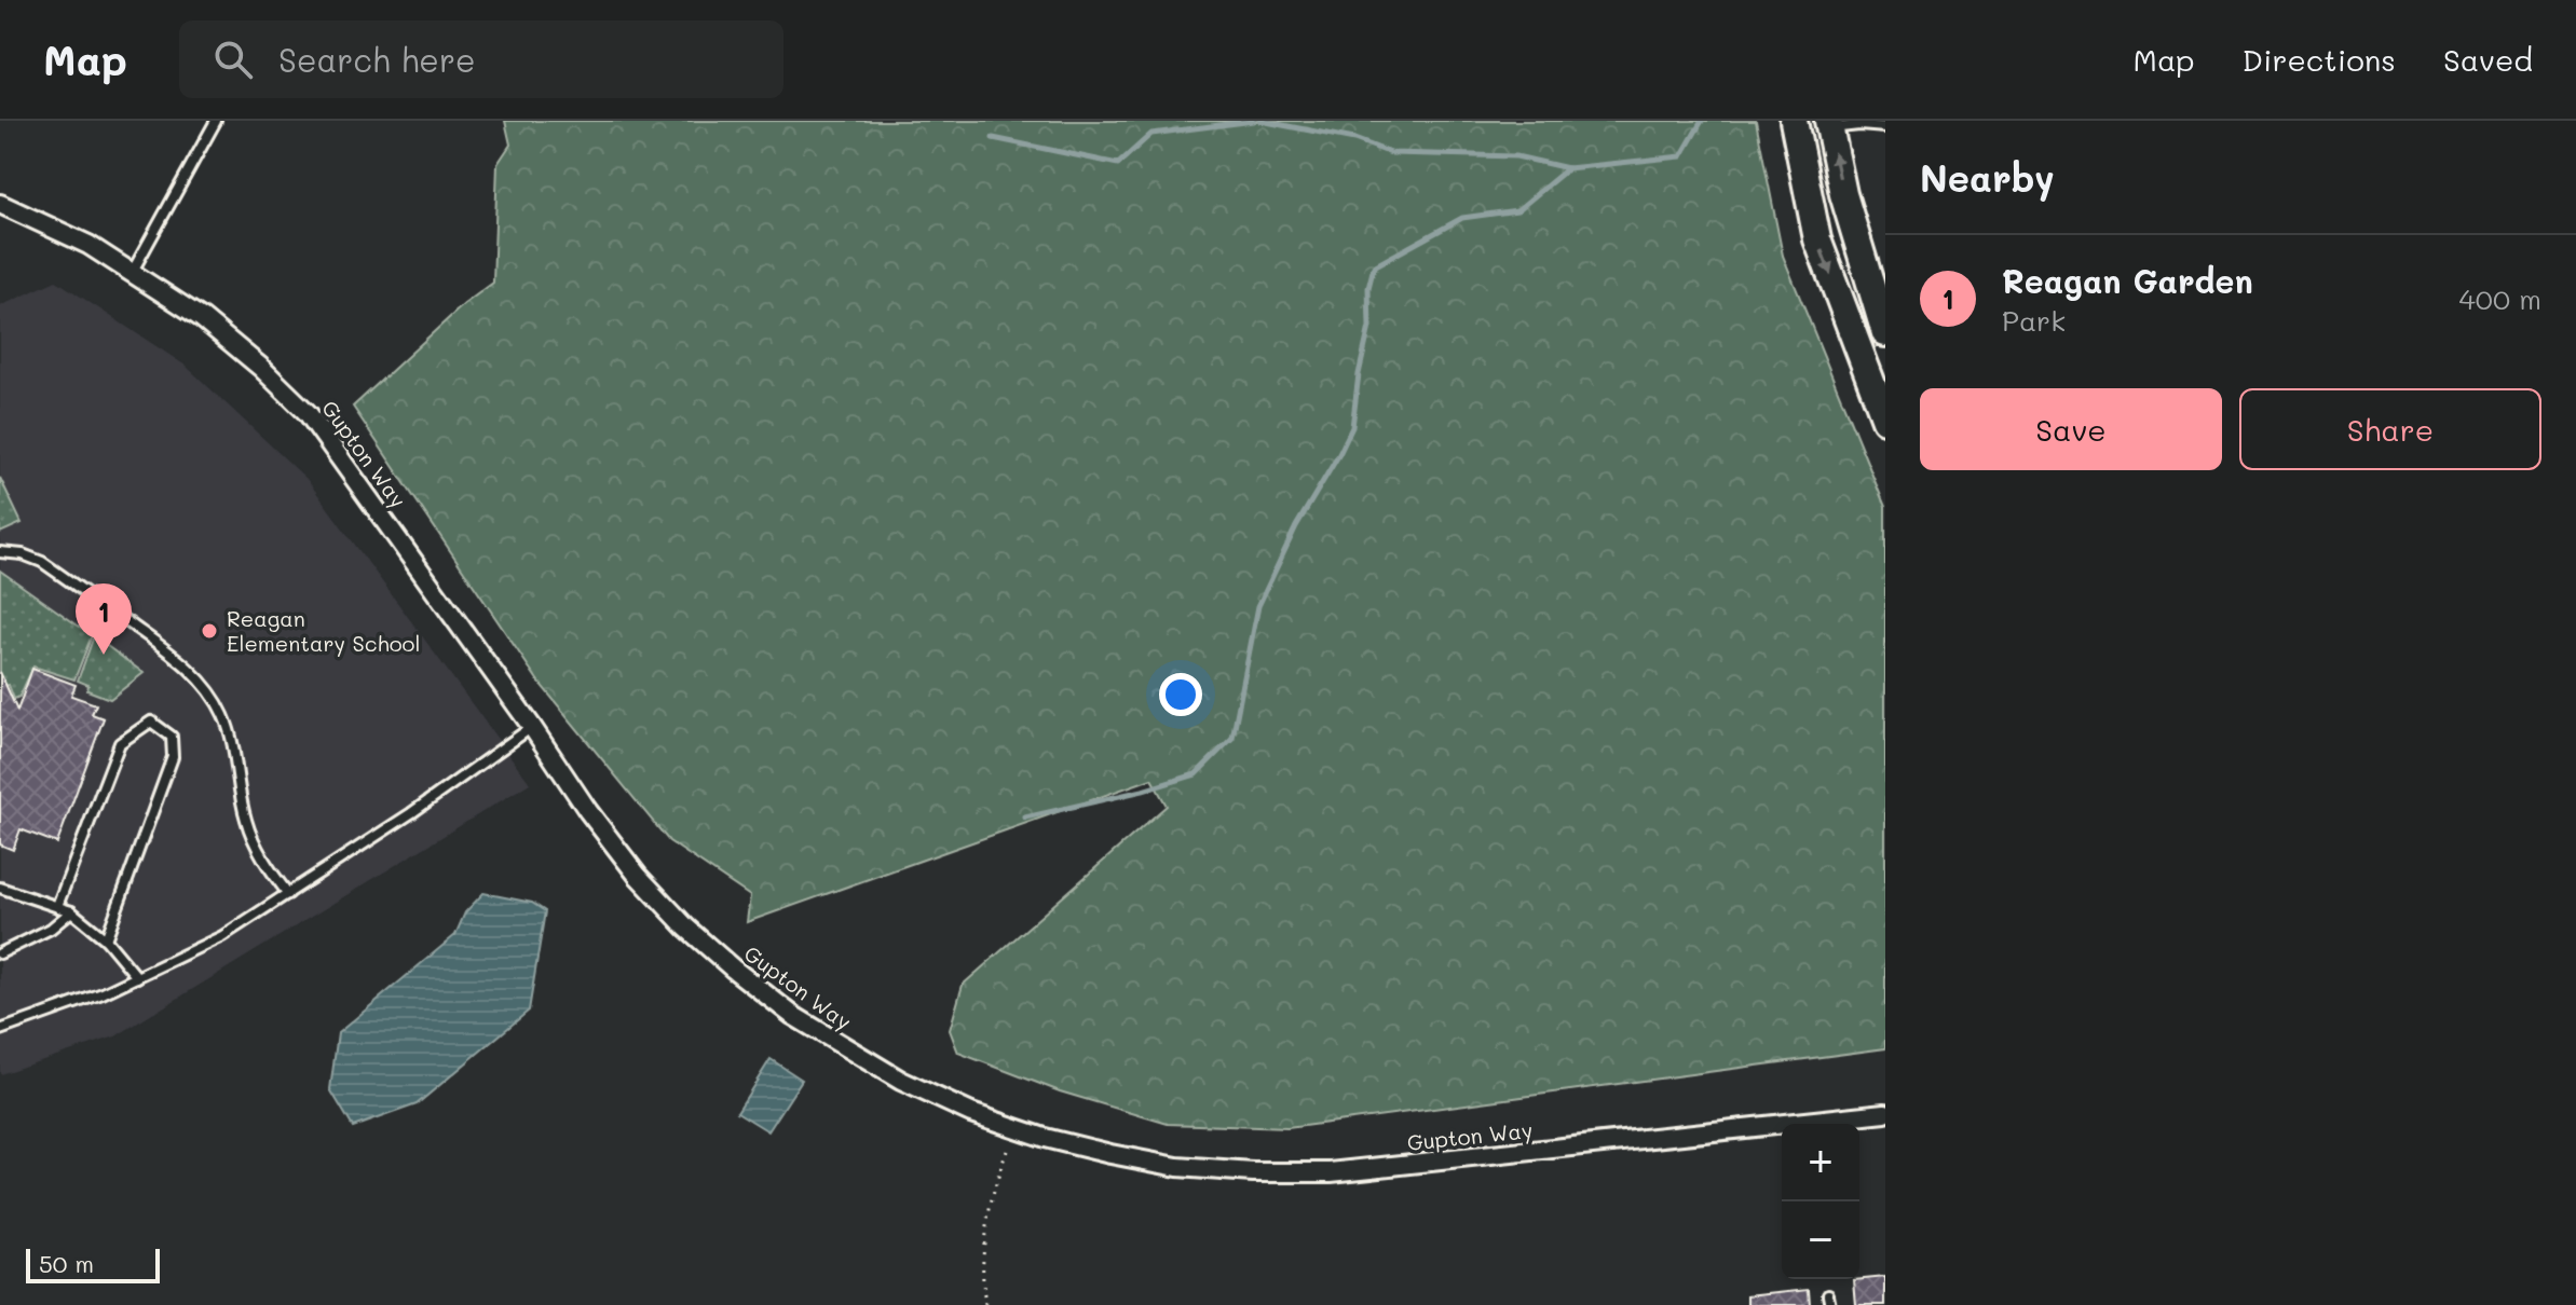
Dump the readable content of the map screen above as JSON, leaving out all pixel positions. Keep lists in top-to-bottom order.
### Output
{
  "streets": {
    "street": ["Gupton Way"]
  },
  "places": ["Reagan Elementary School"],
  "scale_bar": "50 m",
  "page": {
    "header": "Map",
    "search": "Search here",
    "nav": ["Map", "Directions", "Saved"],
    "heading": "Nearby",
    "list": [
      {
        "mark": "1",
        "name": "Reagan Garden",
        "note": "Park",
        "value": "400 m"
      }
    ],
    "buttons": ["Save", "Share"],
    "pins": "1",
    "map_buttons": ["+", "−"],
    "scale": "50 m"
  }
}
